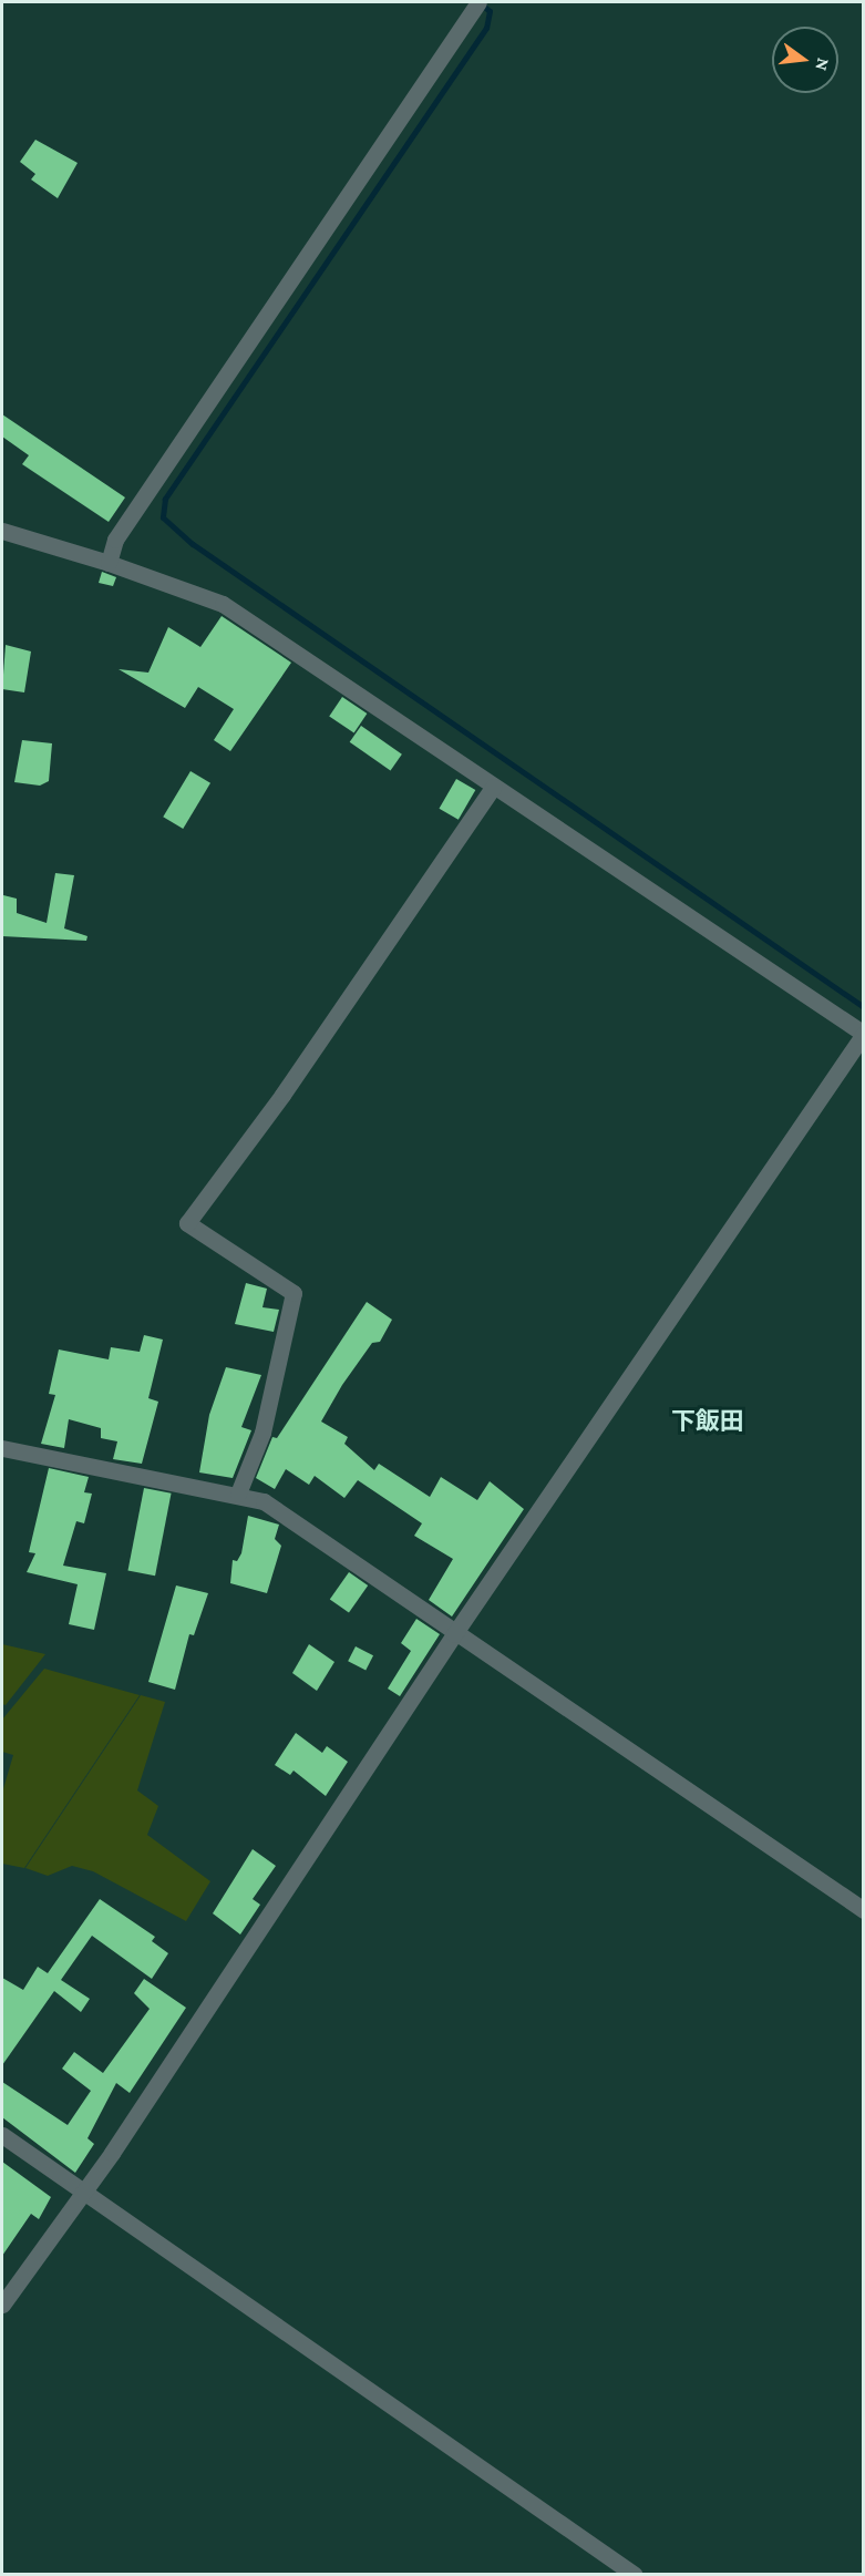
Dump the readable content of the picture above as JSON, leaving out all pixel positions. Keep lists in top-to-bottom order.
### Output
{
  "districts": ["下飯田"],
  "north": "right"
}
